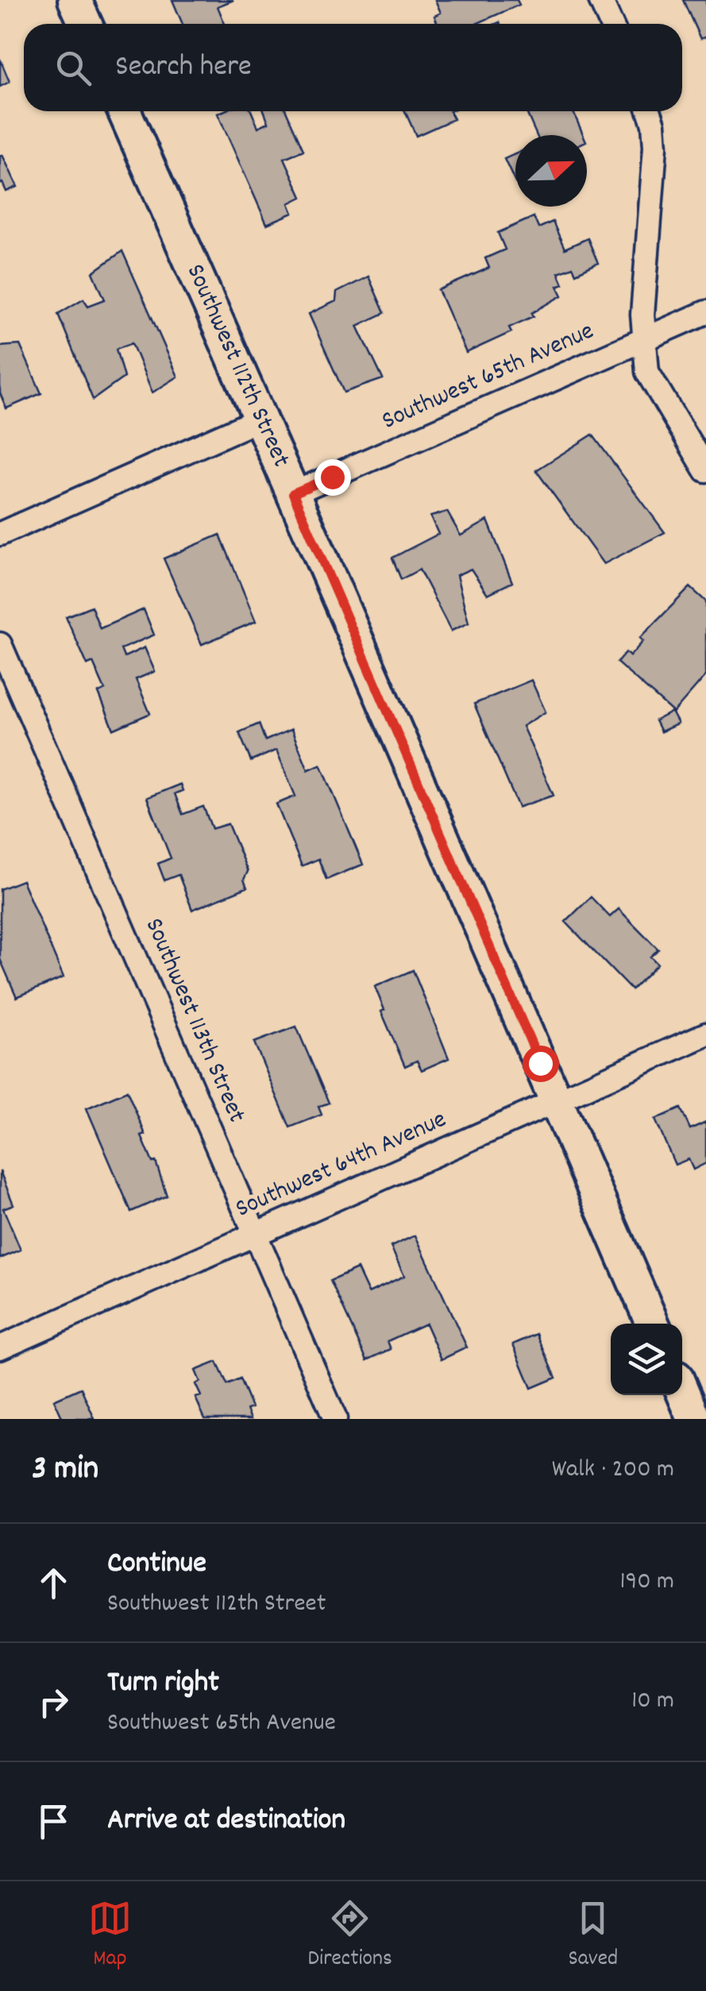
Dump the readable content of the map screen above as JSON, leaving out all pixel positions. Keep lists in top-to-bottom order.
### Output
{
  "streets": {
    "main road": ["Southwest 112th Street"],
    "street": ["Southwest 65th Avenue", "Southwest 113th Street", "Southwest 64th Avenue"]
  },
  "crossings": [
    ["Southwest 112th Street", "Southwest 65th Avenue"],
    ["Southwest 112th Street", "Southwest 64th Avenue"],
    ["Southwest 113th Street", "Southwest 64th Avenue"]
  ],
  "north": "right",
  "page": {
    "search": "Search here",
    "heading": ["3 min", "Walk · 200 m"],
    "list": [
      ["Continue", "Southwest 112th Street", "190 m"],
      ["Turn right", "Southwest 65th Avenue", "10 m"],
      "Arrive at destination"
    ],
    "nav": ["Map", "Directions", "Saved"]
  }
}
